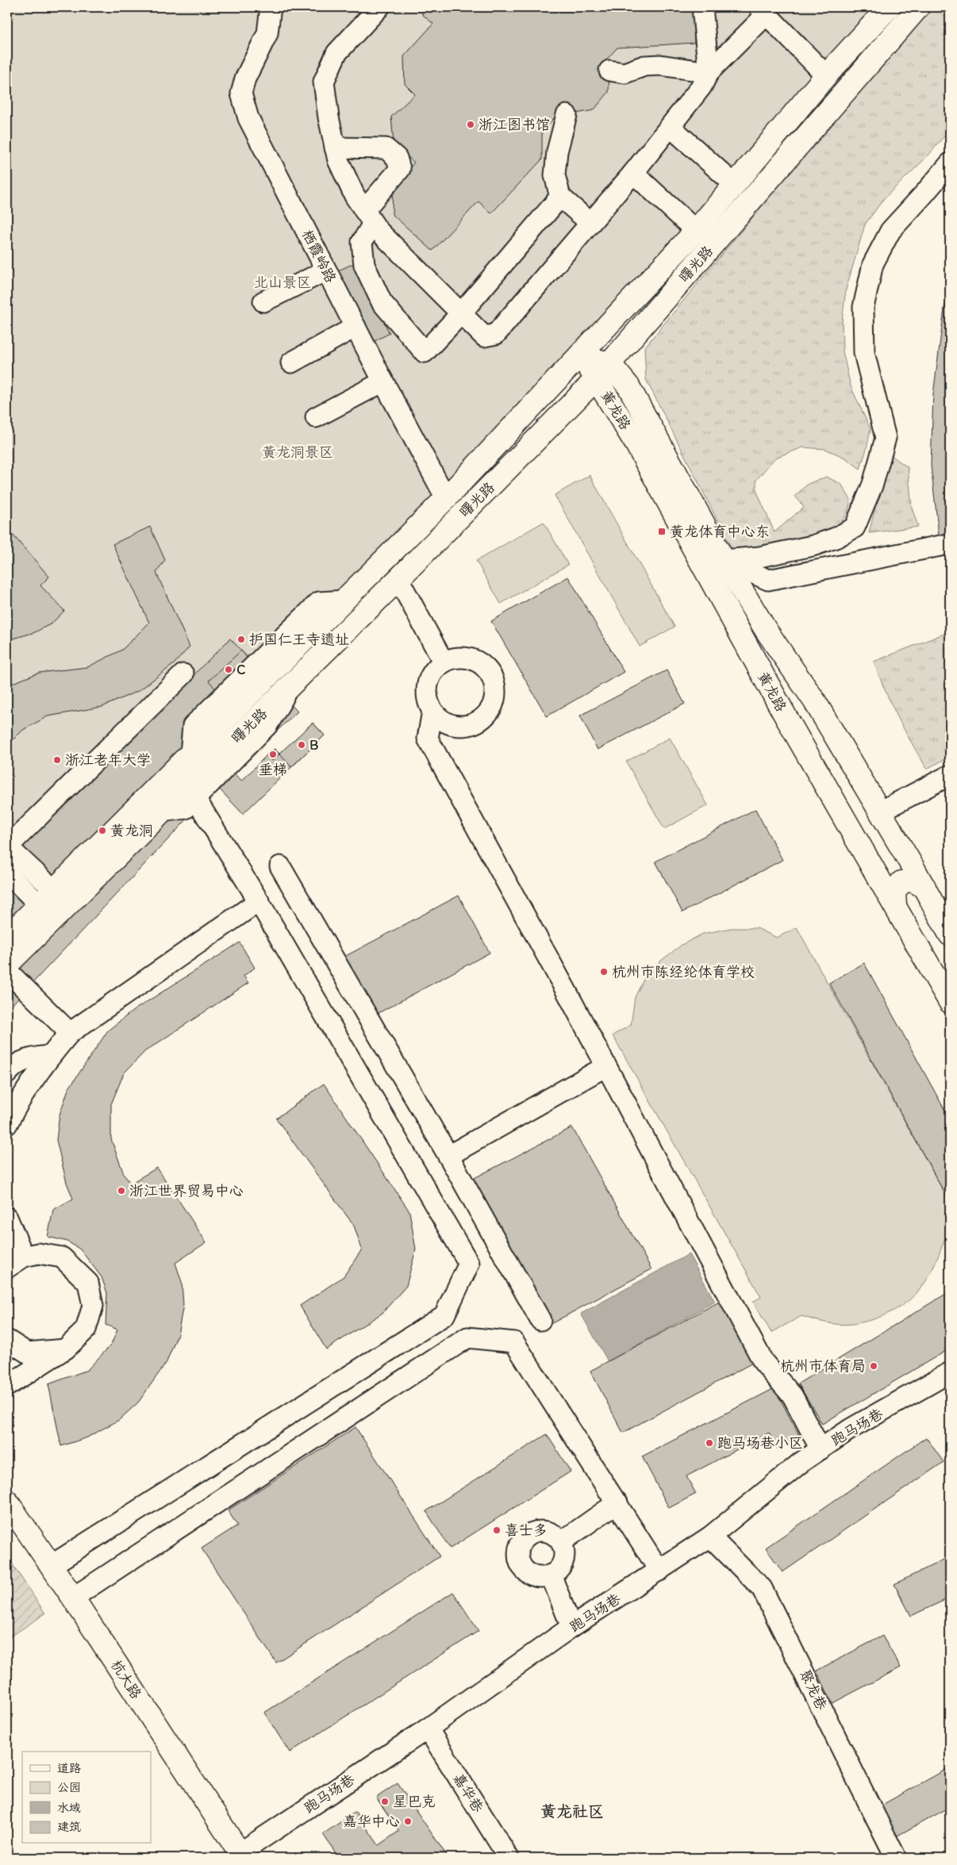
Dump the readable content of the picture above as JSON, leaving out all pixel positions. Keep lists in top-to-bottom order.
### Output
{
  "streets": {
    "main road": ["曙光路", "黄龙路", "杭大路"],
    "street": [
      "栖霞岭路",
      "跑马场巷",
      "聚龙巷",
      "嘉华巷"
    ]
  },
  "crossings": [
    ["栖霞岭路", "曙光路"],
    ["曙光路", "黄龙路"],
    ["跑马场巷", "杭大路"],
    ["跑马场巷", "聚龙巷"],
    ["跑马场巷", "嘉华巷"]
  ],
  "districts": ["黄龙社区"],
  "parks": ["北山景区", "黄龙洞景区"],
  "places": {
    "other": [
      "浙江图书馆",
      "护国仁王寺遗址",
      "C",
      "B",
      "垂梯",
      "浙江老年大学",
      "黄龙洞",
      "杭州市陈经纶体育学校",
      "浙江世界贸易中心",
      "杭州市体育局",
      "跑马场巷小区",
      "喜士多",
      "星巴克",
      "嘉华中心"
    ],
    "transit": ["黄龙体育中心东"]
  },
  "legend": [
    "道路",
    "公园",
    "水域",
    "建筑"
  ]
}
